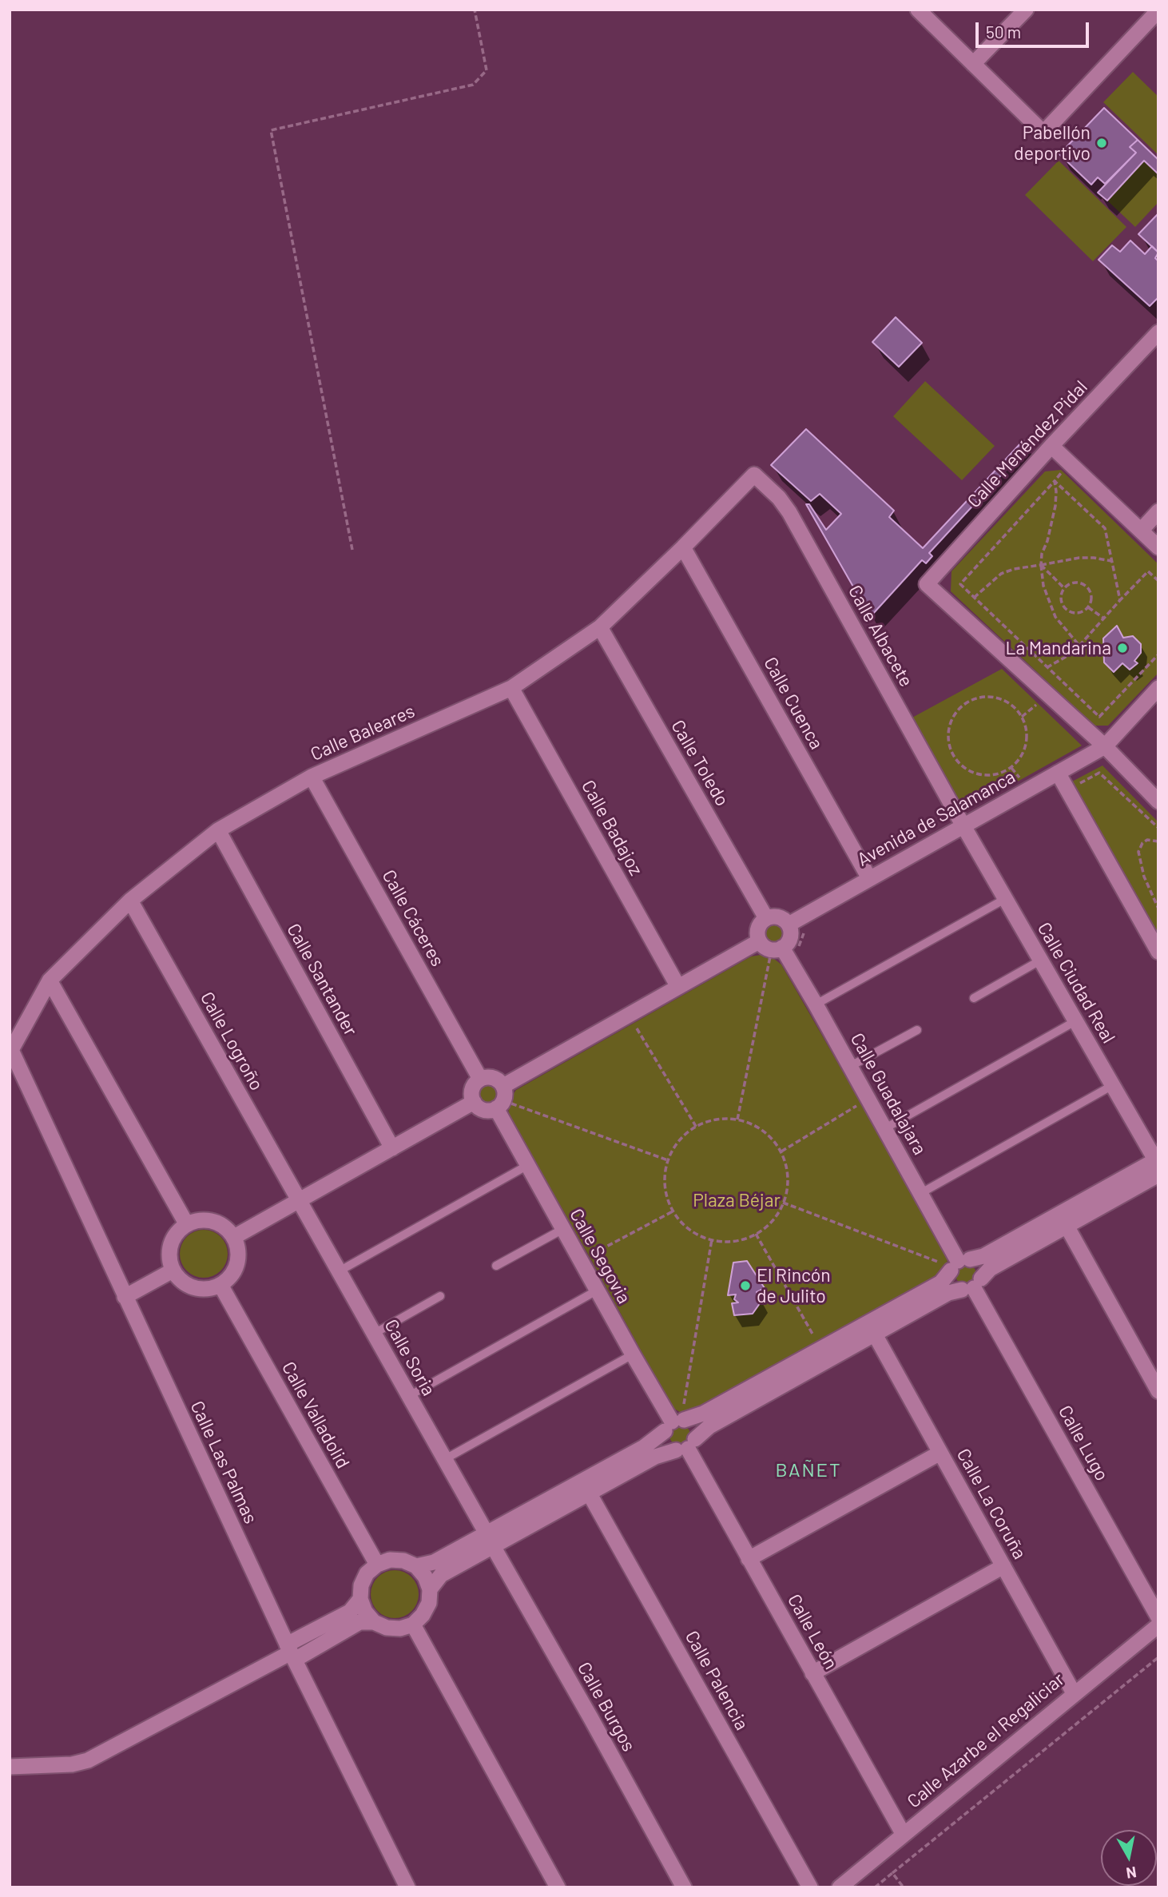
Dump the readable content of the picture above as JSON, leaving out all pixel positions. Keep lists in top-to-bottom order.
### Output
{
  "streets": {
    "street": [
      "Calle Menéndez Pidal",
      "Calle Albacete",
      "Calle Cuenca",
      "Calle Baleares",
      "Calle Toledo",
      "Avenida de Salamanca",
      "Calle Badajoz",
      "Calle Cáceres",
      "Calle Santander",
      "Calle Ciudad Real",
      "Calle Logroño",
      "Calle Guadalajara",
      "Calle Segovia",
      "Calle Soria",
      "Calle Valladolid",
      "Calle Lugo",
      "Calle Las Palmas",
      "Calle La Coruña",
      "Calle León",
      "Calle Palencia",
      "Calle Burgos",
      "Calle Azarbe el Regaliciar"
    ]
  },
  "crossings": [
    ["Calle Menéndez Pidal", "Avenida de Salamanca"],
    ["Calle Albacete", "Calle Baleares"],
    ["Calle Albacete", "Avenida de Salamanca"],
    ["Calle Albacete", "Calle Ciudad Real"],
    ["Calle Cuenca", "Calle Baleares"],
    ["Calle Cuenca", "Avenida de Salamanca"],
    ["Calle Baleares", "Calle Toledo"],
    ["Calle Baleares", "Calle Badajoz"],
    ["Calle Baleares", "Calle Cáceres"],
    ["Calle Baleares", "Calle Santander"],
    ["Calle Baleares", "Calle Logroño"],
    ["Calle Baleares", "Calle Las Palmas"],
    ["Calle Toledo", "Avenida de Salamanca"],
    ["Calle Toledo", "Calle Guadalajara"],
    ["Avenida de Salamanca", "Calle Ciudad Real"],
    ["Avenida de Salamanca", "Calle Guadalajara"],
    ["Calle Cáceres", "Calle Segovia"],
    ["Calle Logroño", "Calle Soria"],
    ["Calle Soria", "Calle Burgos"],
    ["Calle La Coruña", "Calle Azarbe el Regaliciar"],
    ["Calle León", "Calle Azarbe el Regaliciar"]
  ],
  "districts": ["BAÑET"],
  "parks": ["Plaza Béjar"],
  "places": ["Pabellón deportivo", "La Mandarina", "El Rincón de Julito"],
  "scale_bar": "50 m",
  "north": "bottom"
}
